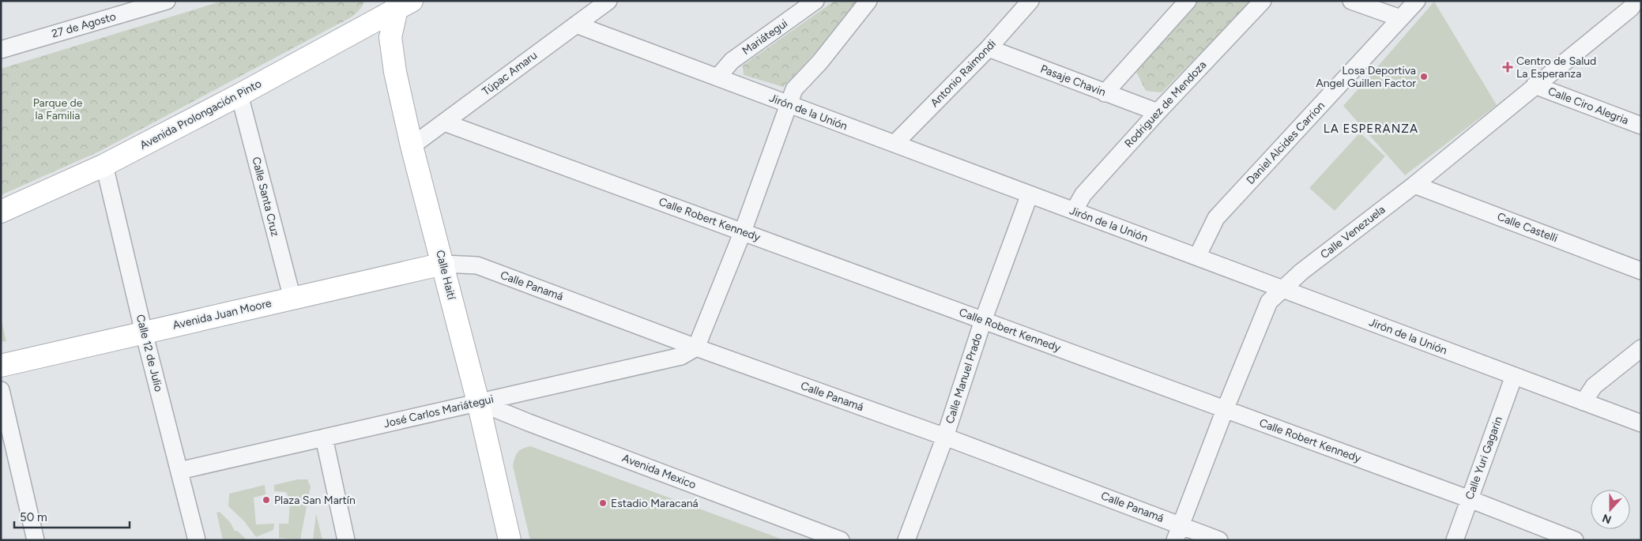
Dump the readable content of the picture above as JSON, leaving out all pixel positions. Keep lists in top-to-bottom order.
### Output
{
  "streets": {
    "street": [
      "27 de Agosto",
      "Mariátegui",
      "Túpac Amaru",
      "Antonio Raimondi",
      "Pasaje Chavin",
      "Rodriguez de Mendoza",
      "Calle Ciro Alegria",
      "Jirón de la Unión",
      "Avenida Prolongación Pinto",
      "Daniel Alcides Carrion",
      "Calle Santa Cruz",
      "Calle Robert Kennedy",
      "Calle Castelli",
      "Calle Venezuela",
      "Calle Haití",
      "Calle Panamá",
      "Avenida Juan Moore",
      "Calle 12 de Julio",
      "Calle Manuel Prado",
      "José Carlos Mariátegui",
      "Calle Yuri Gagarin",
      "Avenida Mexico"
    ]
  },
  "crossings": [
    ["Mariátegui", "Jirón de la Unión"],
    ["Túpac Amaru", "Jirón de la Unión"],
    ["Túpac Amaru", "Calle Robert Kennedy"],
    ["Túpac Amaru", "Calle Haití"],
    ["Antonio Raimondi", "Pasaje Chavin"],
    ["Antonio Raimondi", "Jirón de la Unión"],
    ["Pasaje Chavin", "Rodriguez de Mendoza"],
    ["Rodriguez de Mendoza", "Jirón de la Unión"],
    ["Calle Ciro Alegria", "Calle Venezuela"],
    ["Jirón de la Unión", "Daniel Alcides Carrion"],
    ["Jirón de la Unión", "Calle Venezuela"],
    ["Jirón de la Unión", "Calle Manuel Prado"],
    ["Jirón de la Unión", "Calle Yuri Gagarin"],
    ["Avenida Prolongación Pinto", "Calle Santa Cruz"],
    ["Avenida Prolongación Pinto", "Calle Haití"],
    ["Avenida Prolongación Pinto", "Calle 12 de Julio"],
    ["Calle Santa Cruz", "Avenida Juan Moore"],
    ["Calle Robert Kennedy", "Calle Venezuela"],
    ["Calle Robert Kennedy", "Calle Manuel Prado"],
    ["Calle Robert Kennedy", "Calle Yuri Gagarin"],
    ["Calle Castelli", "Calle Venezuela"],
    ["Calle Venezuela", "Calle Panamá"],
    ["Calle Haití", "Calle Panamá"],
    ["Calle Haití", "Avenida Juan Moore"],
    ["Calle Haití", "José Carlos Mariátegui"],
    ["Calle Haití", "Avenida Mexico"],
    ["Calle Panamá", "Avenida Juan Moore"],
    ["Calle Panamá", "Calle Manuel Prado"],
    ["Calle Panamá", "José Carlos Mariátegui"],
    ["Avenida Juan Moore", "Calle 12 de Julio"],
    ["Calle 12 de Julio", "José Carlos Mariátegui"],
    ["José Carlos Mariátegui", "Avenida Mexico"]
  ],
  "districts": ["LA ESPERANZA"],
  "parks": ["Parque de la Familia"],
  "places": {
    "health": ["Centro de Salud La Esperanza"],
    "other": ["Losa Deportiva Angel Guillen Factor", "Plaza San Martín", "Estadio Maracaná"]
  },
  "scale_bar": "50 m",
  "north": "bottom"
}
